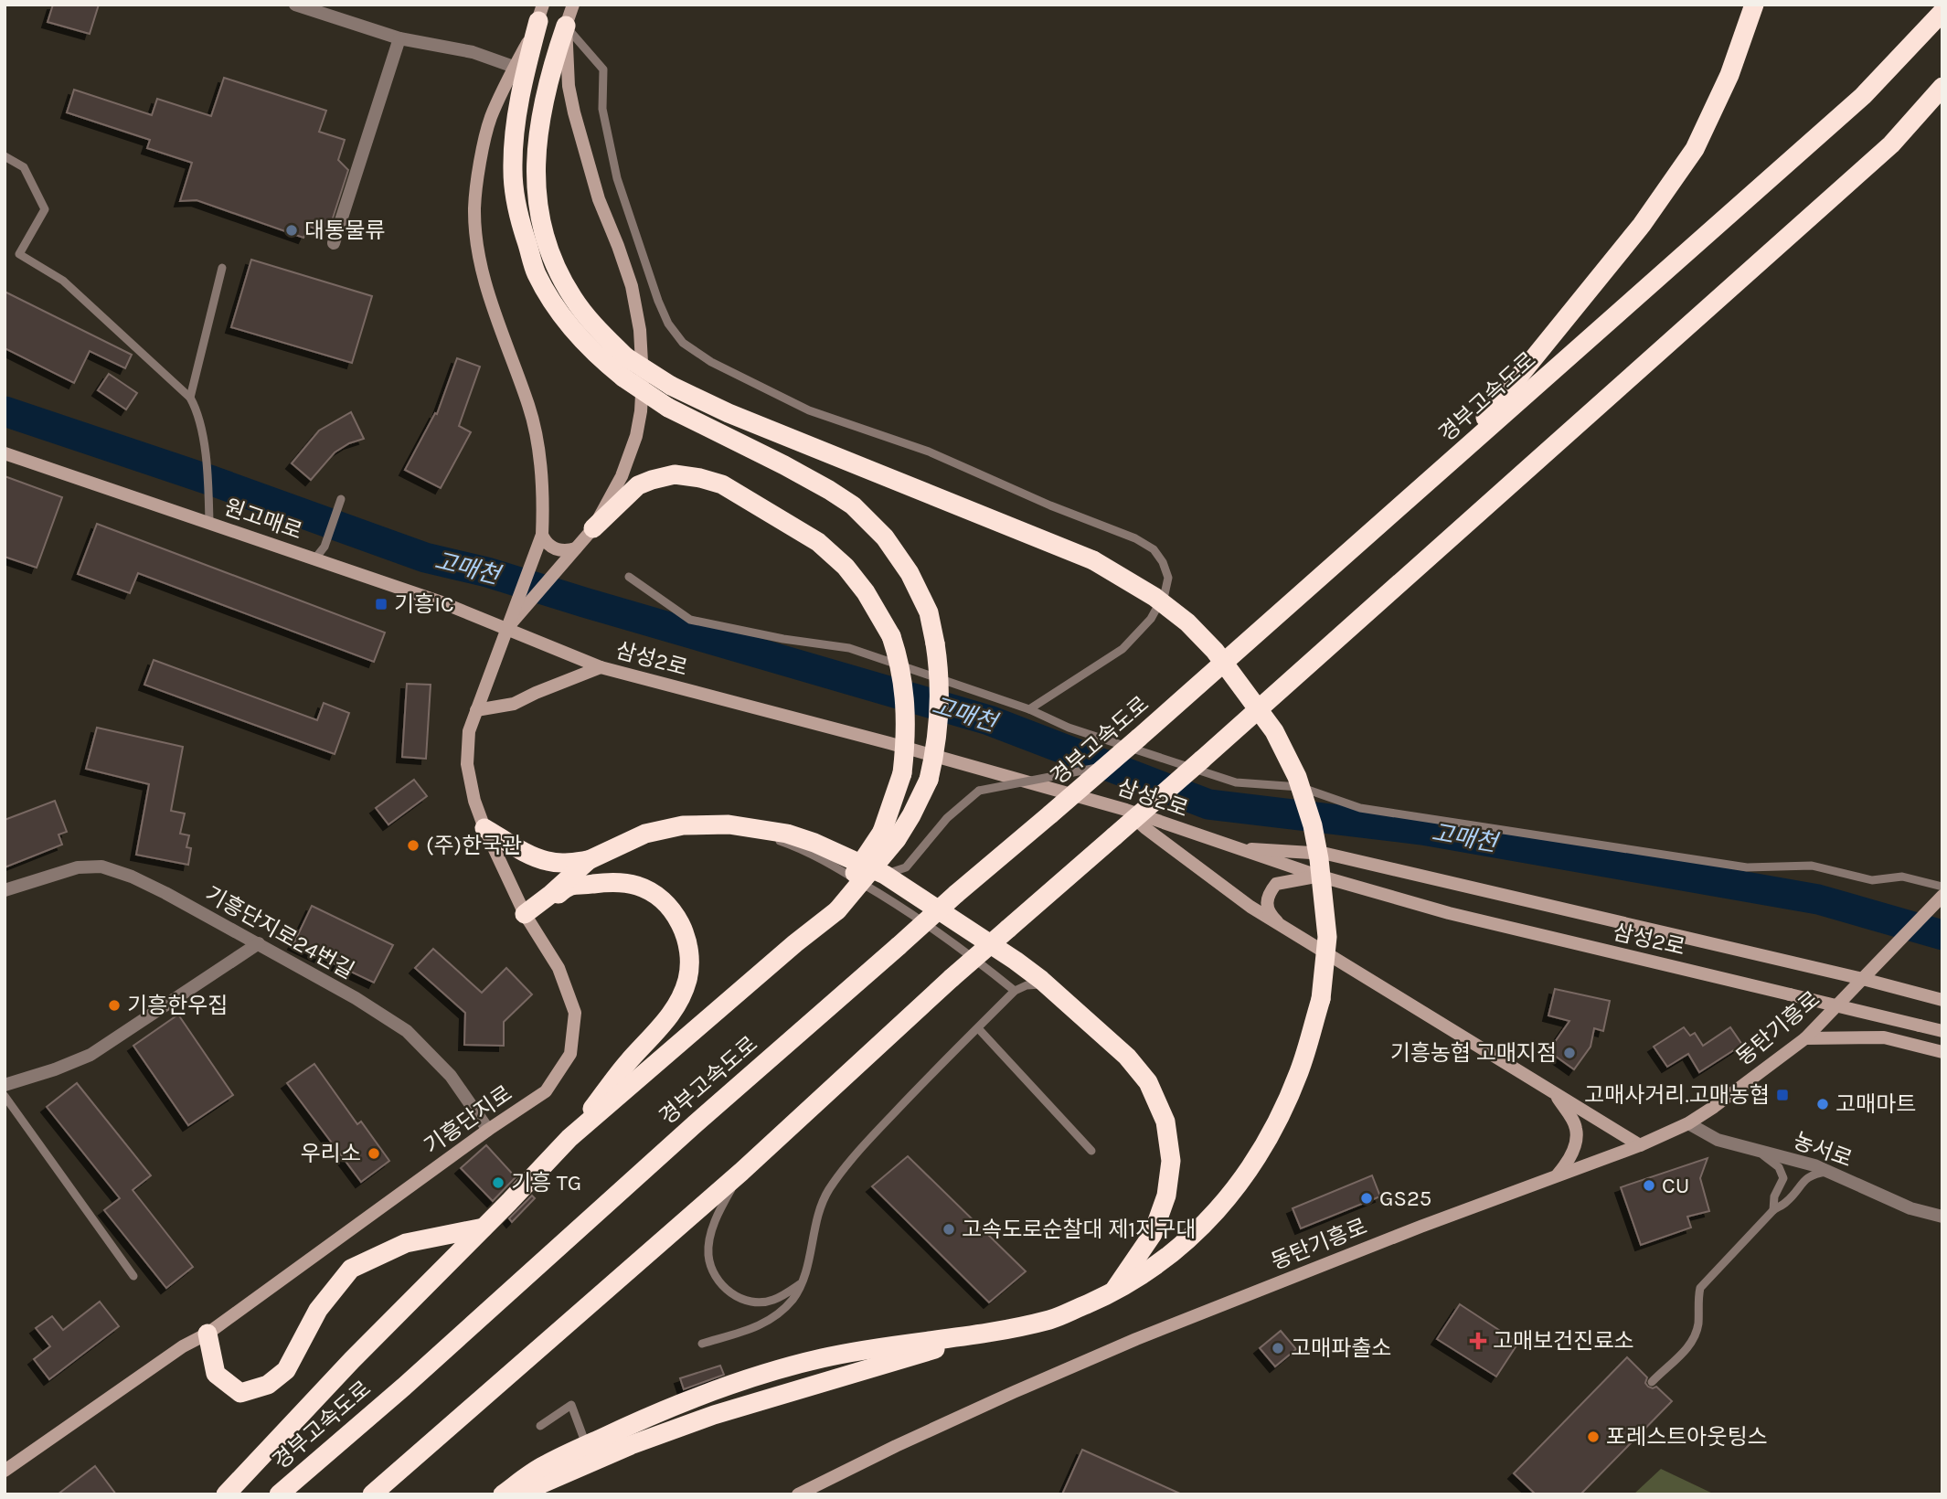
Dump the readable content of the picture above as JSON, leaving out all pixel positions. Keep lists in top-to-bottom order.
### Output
{
  "streets": {
    "highway": ["경부고속도로"],
    "main road": [
      "원고매로",
      "삼성2로",
      "동탄기흥로",
      "기흥단지로"
    ],
    "street": ["기흥단지로24번길", "농서로"]
  },
  "crossings": [
    ["원고매로", "삼성2로"],
    ["원고매로", "기흥단지로"],
    ["삼성2로", "기흥단지로"],
    ["기흥단지로24번길", "기흥단지로"],
    ["동탄기흥로", "농서로"]
  ],
  "water": ["고매천"],
  "places": {
    "other": [
      "대통물류",
      "(주)한국관",
      "기흥한우집",
      "기흥농협 고매지점",
      "고매마트",
      "우리소",
      "기흥 TG",
      "CU",
      "GS25",
      "고속도로순찰대 제1지구대",
      "고매파출소",
      "포레스트아웃팅스"
    ],
    "transit": ["기흥IC", "고매사거리.고매농협"],
    "health": ["고매보건진료소"]
  }
}
